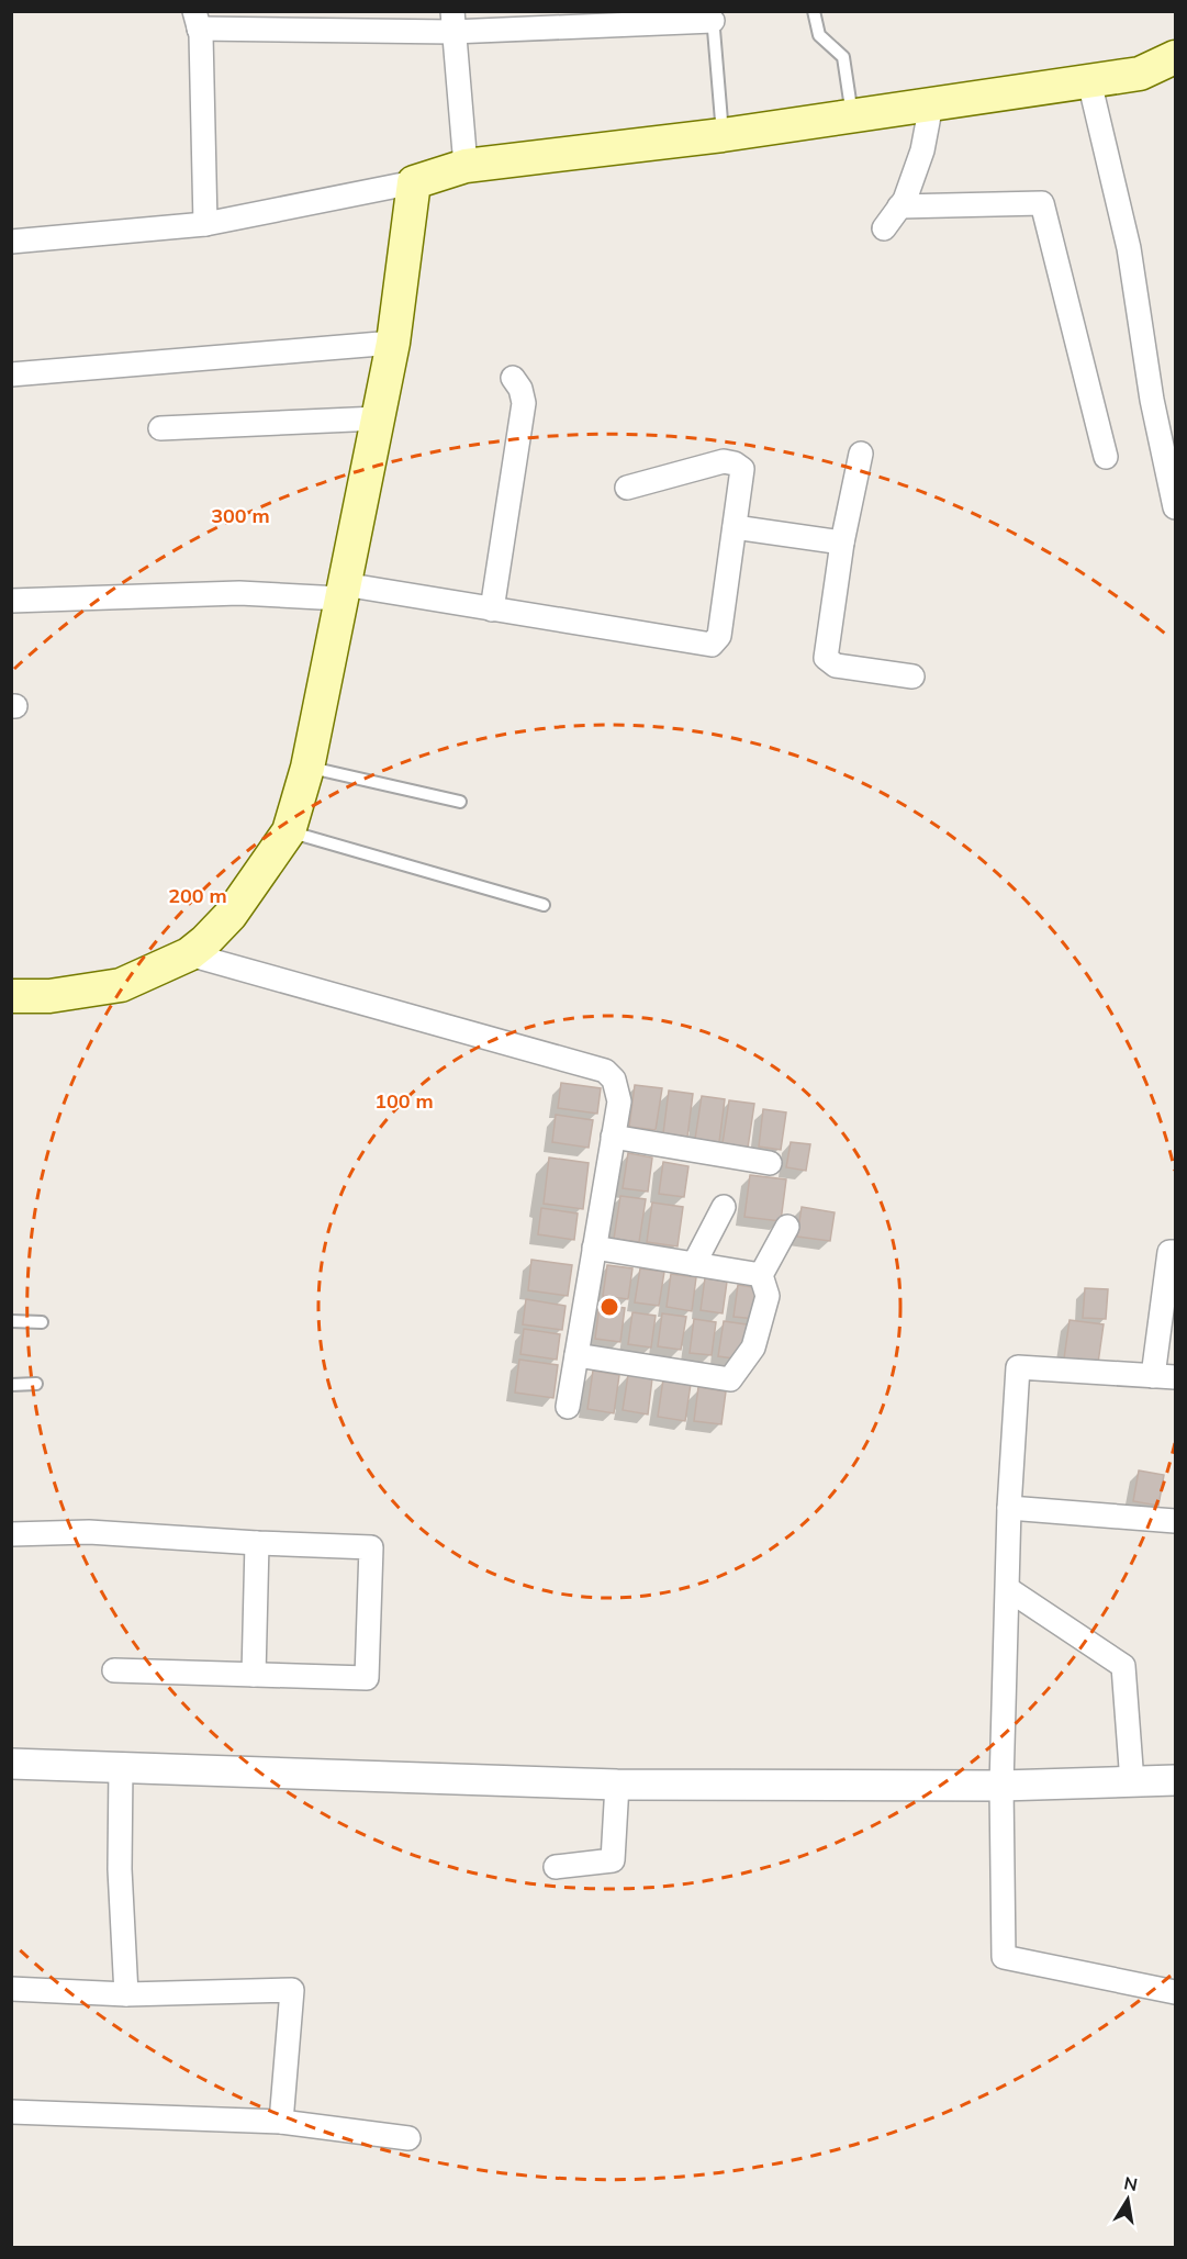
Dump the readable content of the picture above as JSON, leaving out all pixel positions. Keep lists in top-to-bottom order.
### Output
{
  "north": "top",
  "rings": ["300 m", "200 m", "100 m"]
}
